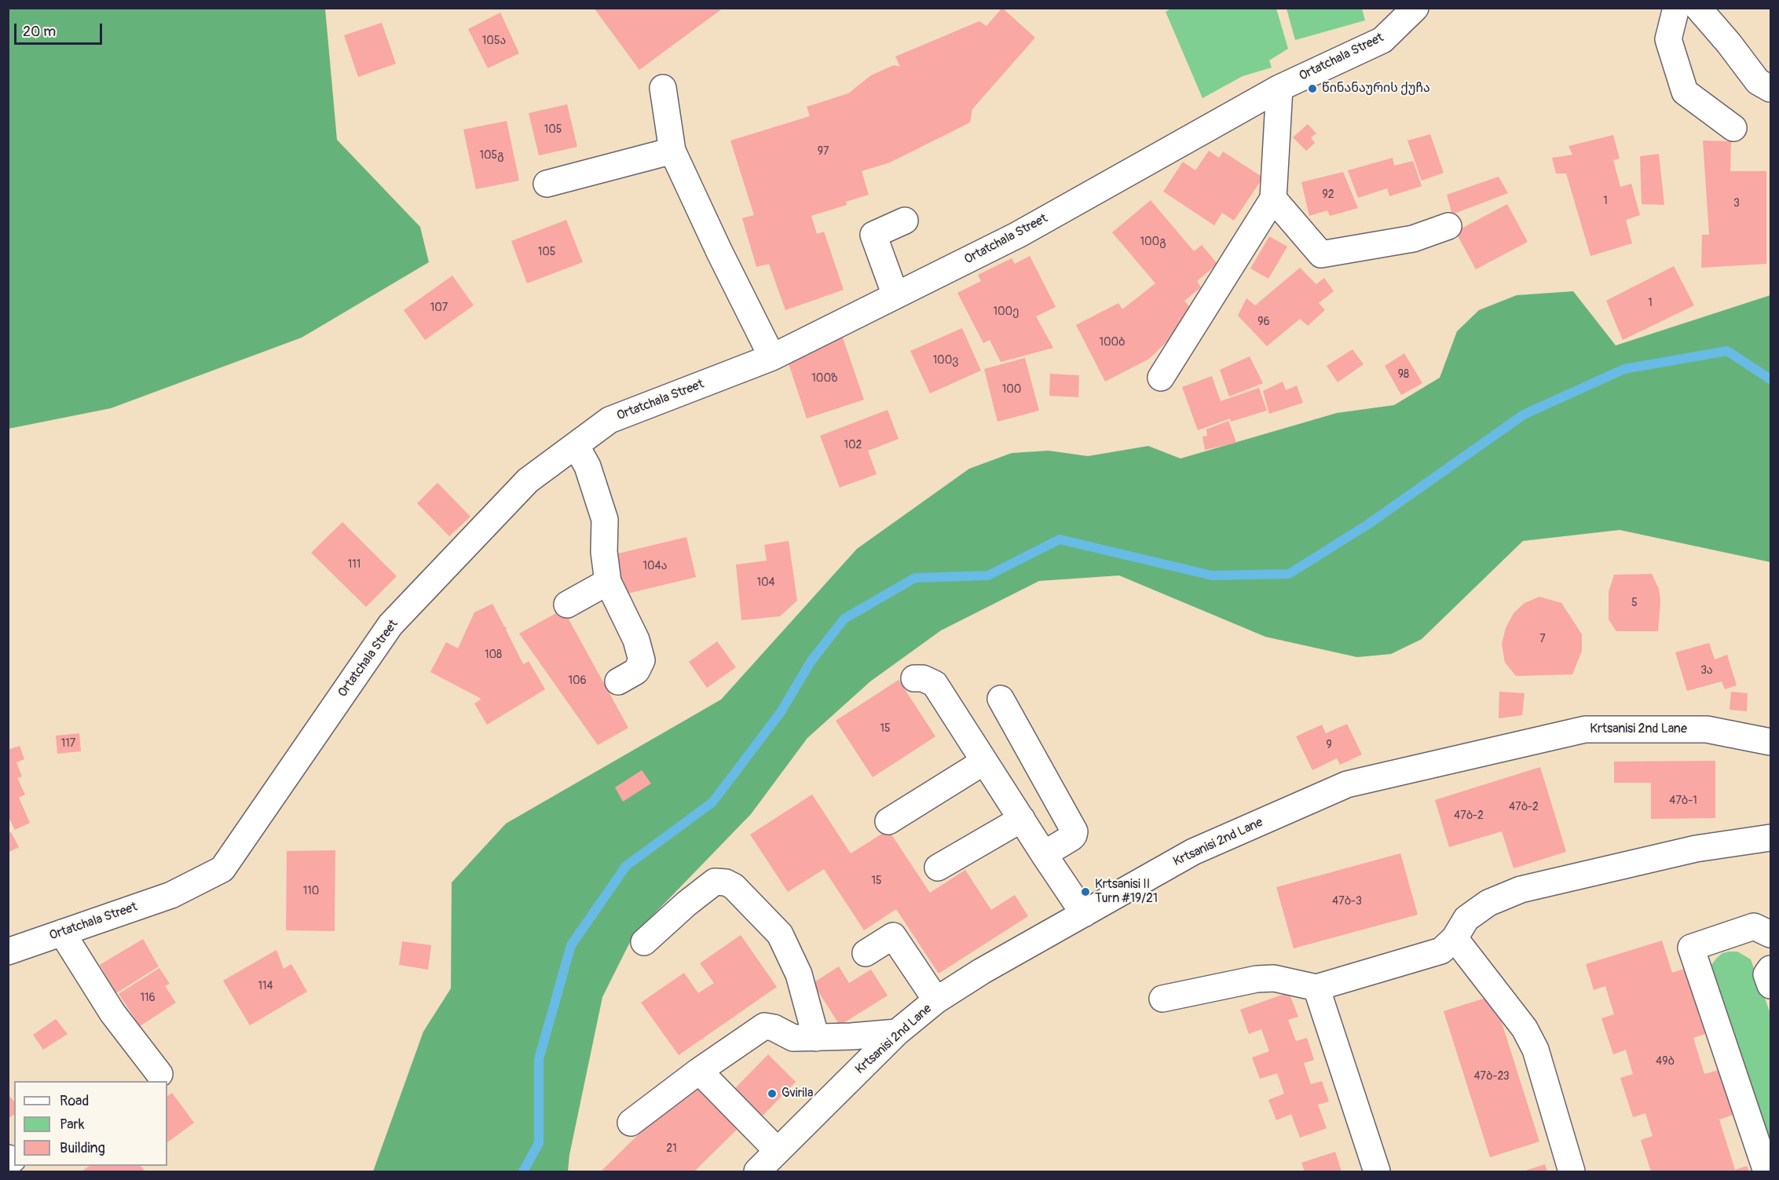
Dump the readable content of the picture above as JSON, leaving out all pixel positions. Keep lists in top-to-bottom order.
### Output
{
  "streets": {
    "street": ["Ortatchala Street", "Krtsanisi 2nd Lane"]
  },
  "places": ["წინანაურის ქუჩა", "Krtsanisi II Turn #19/21", "Gvirila"],
  "house_numbers": [
    "105ა",
    "105",
    "97",
    "105გ",
    "92",
    "1",
    "3",
    "100გ",
    "105",
    "1",
    "107",
    "100ე",
    "96",
    "100ბ",
    "100ვ",
    "98",
    "100ზ",
    "100",
    "102",
    "111",
    "104ა",
    "104",
    "5",
    "7",
    "108",
    "3ა",
    "106",
    "15",
    "117",
    "9",
    "47ბ-1",
    "47ბ-2",
    "47ბ-2",
    "15",
    "110",
    "47ბ-3",
    "114",
    "116",
    "49ბ",
    "47ბ-23",
    "21"
  ],
  "legend": ["Road", "Park", "Building"],
  "scale_bar": "20 m"
}
